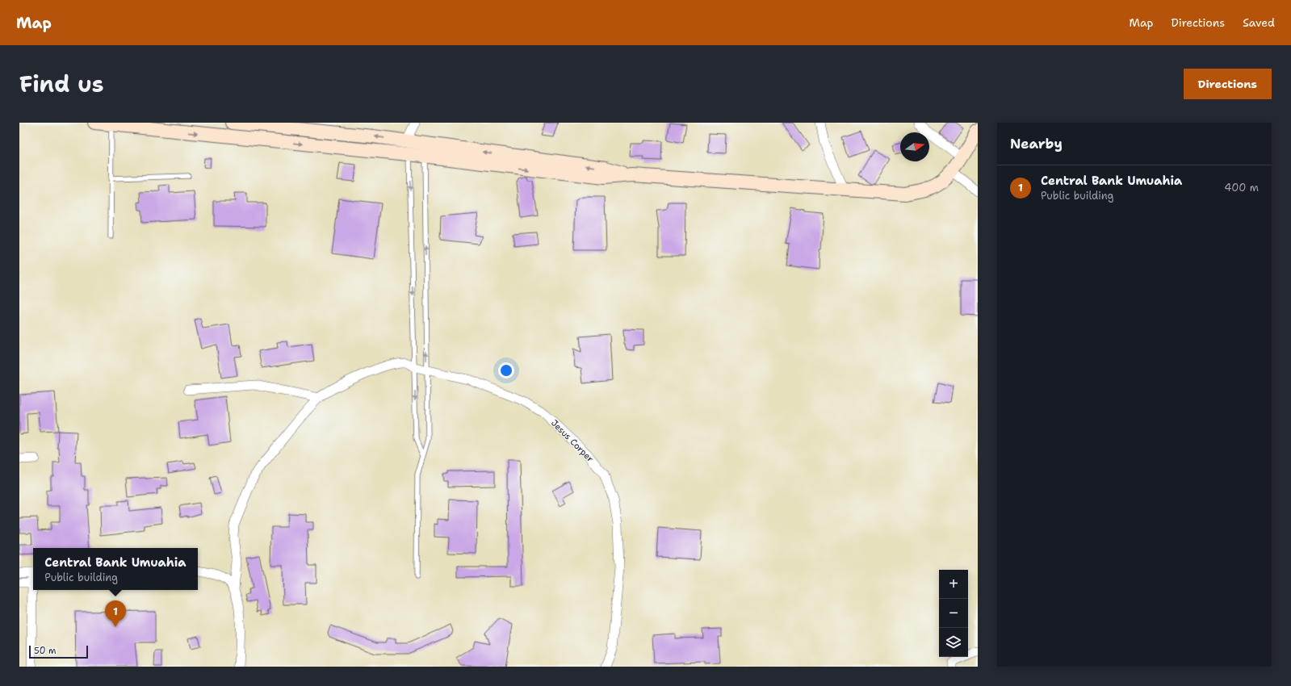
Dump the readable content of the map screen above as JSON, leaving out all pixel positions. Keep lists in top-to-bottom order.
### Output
{
  "streets": {
    "street": ["Jesus Corper"]
  },
  "scale_bar": "50 m",
  "north": "right",
  "page": {
    "header": "Map",
    "nav": ["Map", "Directions", "Saved"],
    "title": "Find us",
    "buttons": "Directions",
    "heading": "Nearby",
    "list": [
      {
        "mark": "1",
        "name": "Central Bank Umuahia",
        "note": "Public building",
        "value": "400 m"
      }
    ],
    "popup": ["Central Bank Umuahia", "Public building"],
    "map_buttons": ["+", "−"],
    "pins": "1",
    "scale": "50 m"
  }
}
